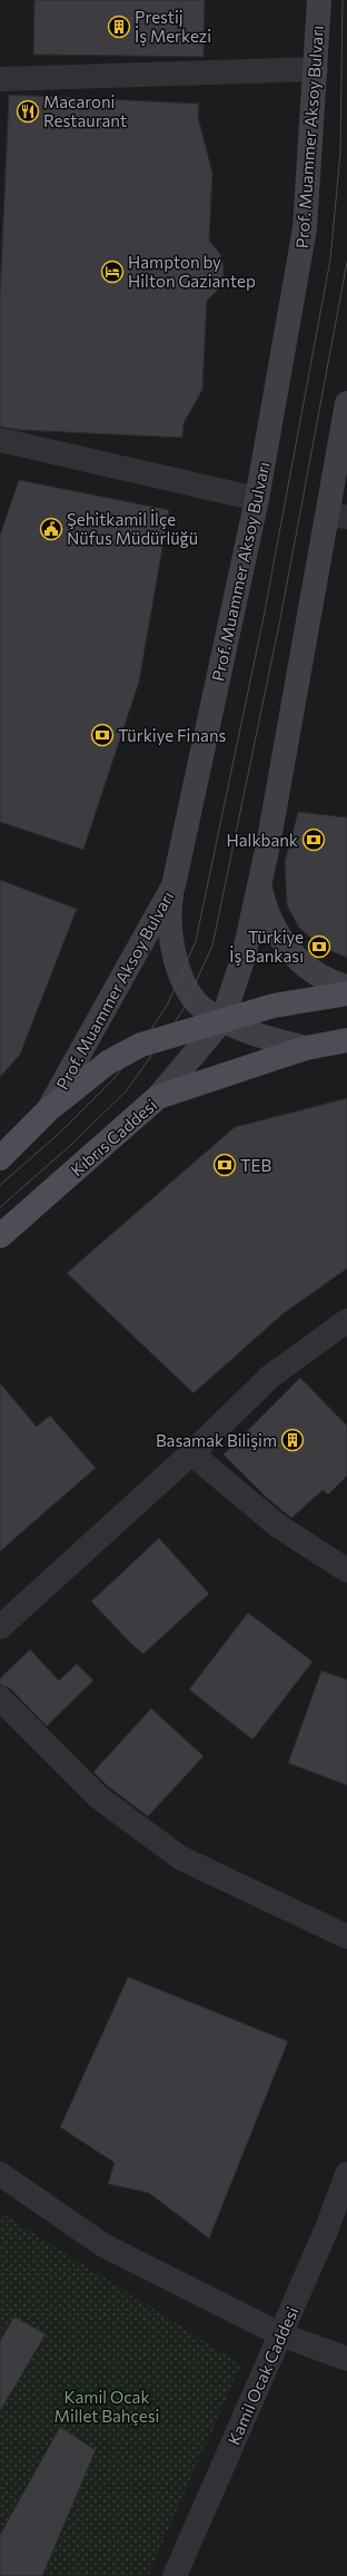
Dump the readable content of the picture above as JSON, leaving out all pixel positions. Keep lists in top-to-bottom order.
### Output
{
  "streets": {
    "main road": ["Prof. Muammer Aksoy Bulvarı", "Kıbrıs Caddesi"],
    "street": ["Kamil Ocak Caddesi"]
  },
  "parks": ["Kamil Ocak Millet Bahçesi"],
  "places": {
    "building": ["Prestij İş Merkezi", "Basamak Bilişim"],
    "restaurant": ["Macaroni Restaurant"],
    "hotel": ["Hampton by Hilton Gaziantep"],
    "public building": ["Şehitkamil İlçe Nüfus Müdürlüğü"],
    "bank": [
      "Türkiye Finans",
      "Halkbank",
      "Türkiye İş Bankası",
      "TEB"
    ]
  }
}
